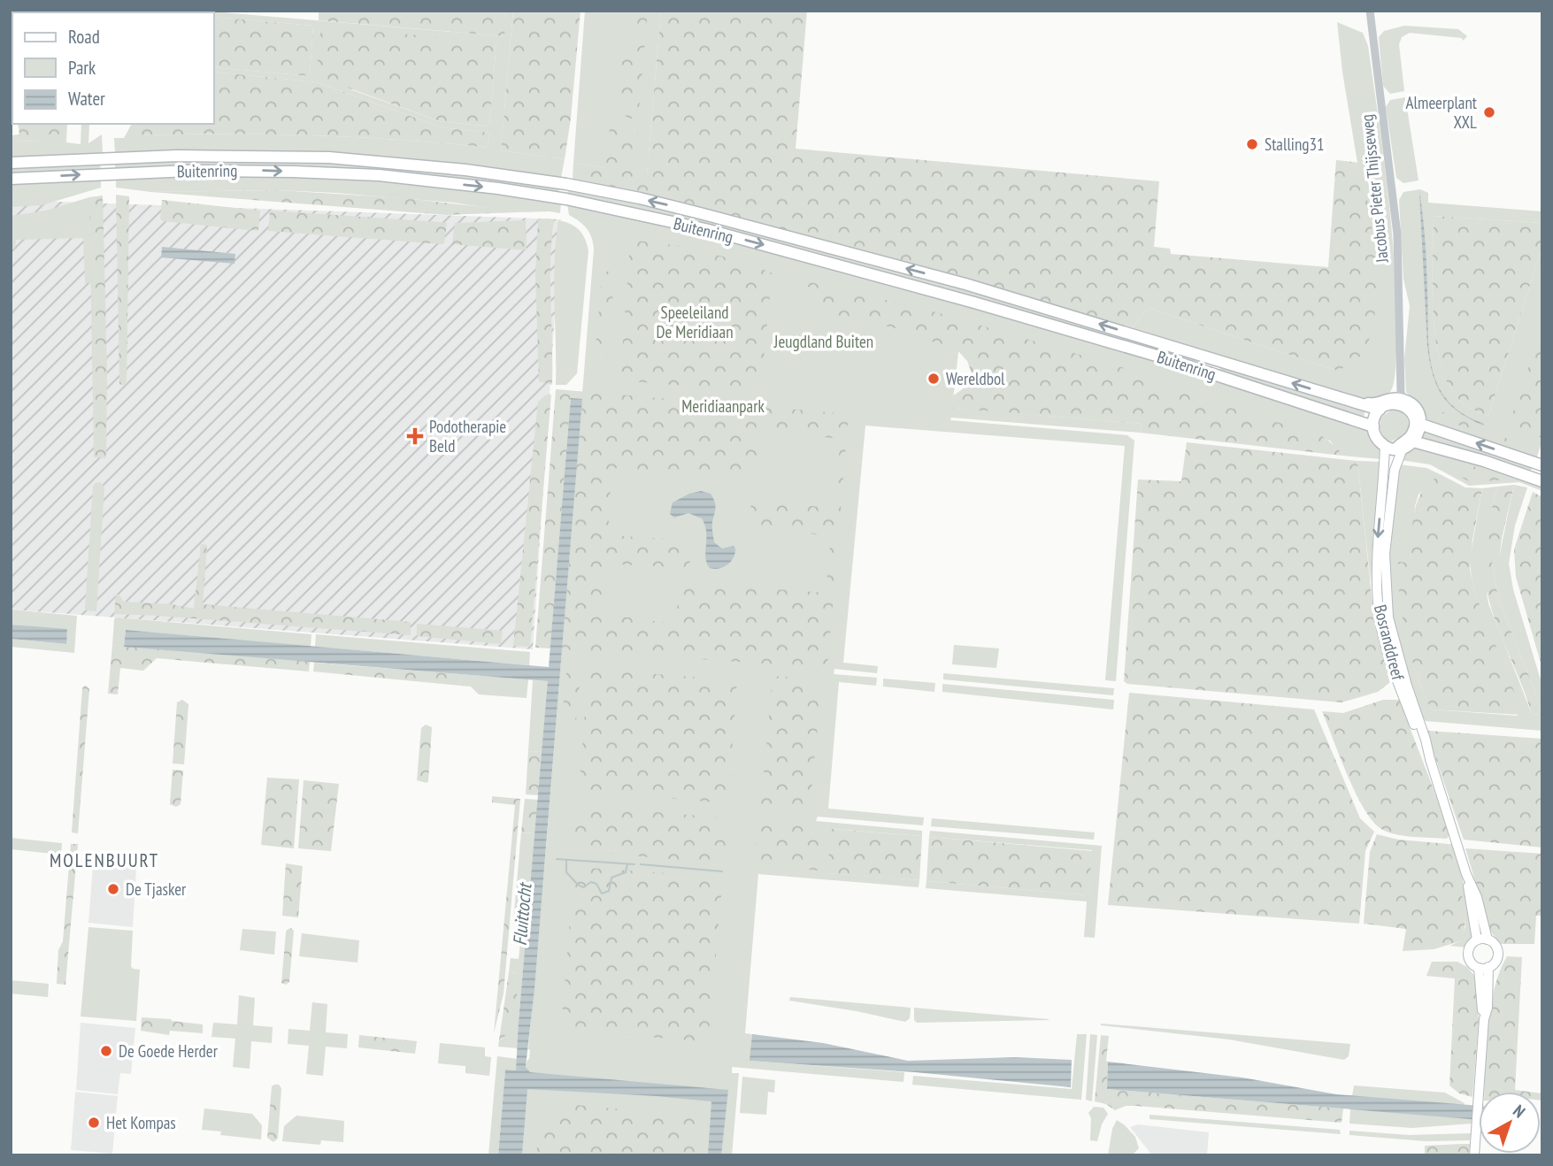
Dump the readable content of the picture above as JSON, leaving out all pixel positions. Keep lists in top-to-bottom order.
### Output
{
  "streets": {
    "highway": ["Buitenring"],
    "main road": ["Bosranddreef"],
    "street": ["Jacobus Pieter Thijsseweg"]
  },
  "crossings": [
    ["Buitenring", "Jacobus Pieter Thijsseweg"],
    ["Buitenring", "Bosranddreef"],
    ["Jacobus Pieter Thijsseweg", "Bosranddreef"]
  ],
  "districts": ["MOLENBUURT"],
  "water": ["Fluittocht"],
  "parks": ["Speeleiland De Meridiaan", "Jeugdland Buiten", "Meridiaanpark"],
  "places": {
    "other": [
      "Almeerplant XXL",
      "Stalling31",
      "Wereldbol",
      "De Tjasker",
      "De Goede Herder",
      "Het Kompas"
    ],
    "health": ["Podotherapie Beld"]
  },
  "legend": ["Road", "Park", "Water"],
  "north": "top right"
}
